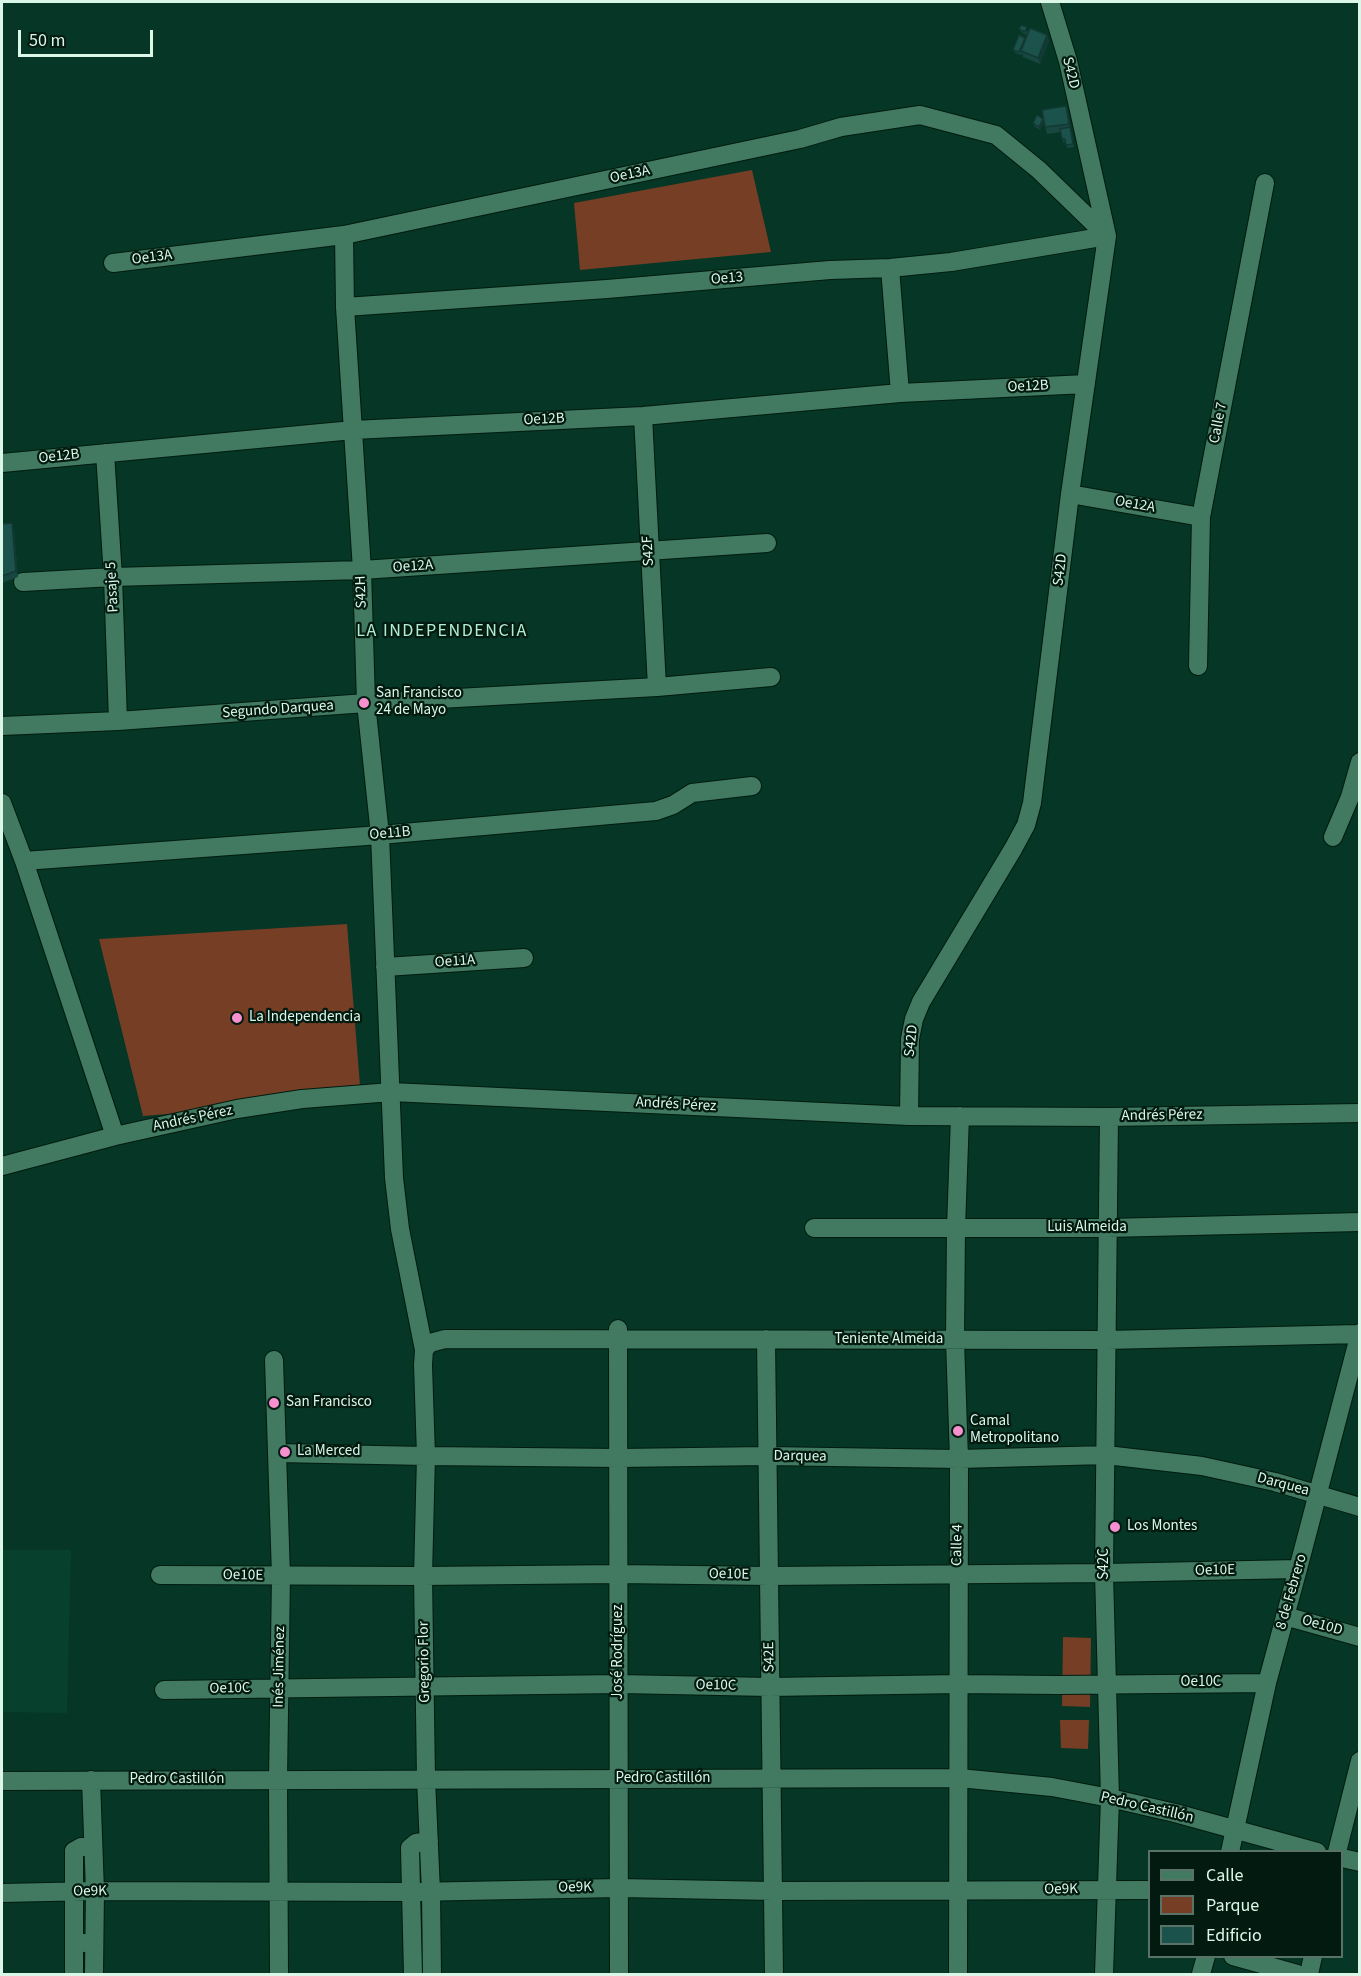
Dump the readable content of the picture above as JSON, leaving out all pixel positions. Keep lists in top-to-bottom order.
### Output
{
  "streets": {
    "street": [
      "S42D",
      "Oe13A",
      "Oe13",
      "Oe12B",
      "Calle 7",
      "Oe12A",
      "S42F",
      "Pasaje 5",
      "S42H",
      "Segundo Darquea",
      "Oe11B",
      "Oe11A",
      "Andrés Pérez",
      "Luis Almeida",
      "Teniente Almeida",
      "Darquea",
      "Calle 4",
      "S42C",
      "Oe10E",
      "8 de Febrero",
      "Oe10D",
      "José Rodríguez",
      "S42E",
      "Gregorio Flor",
      "Inés Jiménez",
      "Oe10C",
      "Pedro Castillón",
      "Oe9K"
    ]
  },
  "crossings": [
    ["S42D", "Oe13A"],
    ["S42D", "Oe13"],
    ["S42D", "Oe12B"],
    ["S42D", "Oe12A"],
    ["S42D", "Andrés Pérez"],
    ["Oe13A", "Oe13"],
    ["Oe13A", "S42H"],
    ["Oe13", "S42H"],
    ["Oe12B", "S42F"],
    ["Oe12B", "Pasaje 5"],
    ["Oe12B", "S42H"],
    ["Calle 7", "Oe12A"],
    ["Oe12A", "S42F"],
    ["Oe12A", "Pasaje 5"],
    ["Oe12A", "S42H"],
    ["S42F", "Segundo Darquea"],
    ["Pasaje 5", "Segundo Darquea"],
    ["S42H", "Segundo Darquea"],
    ["S42H", "Oe11B"],
    ["S42H", "Oe11A"],
    ["S42H", "Andrés Pérez"],
    ["S42H", "Teniente Almeida"],
    ["S42H", "Gregorio Flor"],
    ["Andrés Pérez", "Calle 4"],
    ["Andrés Pérez", "S42C"],
    ["Luis Almeida", "Calle 4"],
    ["Luis Almeida", "S42C"],
    ["Teniente Almeida", "Calle 4"],
    ["Teniente Almeida", "S42C"],
    ["Teniente Almeida", "8 de Febrero"],
    ["Teniente Almeida", "José Rodríguez"],
    ["Teniente Almeida", "S42E"],
    ["Teniente Almeida", "Gregorio Flor"],
    ["Darquea", "Calle 4"],
    ["Darquea", "S42C"],
    ["Darquea", "8 de Febrero"],
    ["Darquea", "José Rodríguez"],
    ["Darquea", "S42E"],
    ["Darquea", "Gregorio Flor"],
    ["Darquea", "Inés Jiménez"],
    ["Calle 4", "Oe10E"],
    ["Calle 4", "Oe10C"],
    ["Calle 4", "Pedro Castillón"],
    ["Calle 4", "Oe9K"],
    ["S42C", "Oe10E"],
    ["S42C", "Oe10C"],
    ["S42C", "Pedro Castillón"],
    ["S42C", "Oe9K"],
    ["Oe10E", "8 de Febrero"],
    ["Oe10E", "José Rodríguez"],
    ["Oe10E", "S42E"],
    ["Oe10E", "Gregorio Flor"],
    ["Oe10E", "Inés Jiménez"],
    ["8 de Febrero", "Oe10D"],
    ["8 de Febrero", "Oe10C"],
    ["8 de Febrero", "Pedro Castillón"],
    ["José Rodríguez", "Oe10C"],
    ["José Rodríguez", "Pedro Castillón"],
    ["José Rodríguez", "Oe9K"],
    ["S42E", "Oe10C"],
    ["S42E", "Pedro Castillón"],
    ["S42E", "Oe9K"],
    ["Gregorio Flor", "Oe10C"],
    ["Gregorio Flor", "Pedro Castillón"],
    ["Gregorio Flor", "Oe9K"],
    ["Inés Jiménez", "Oe10C"],
    ["Inés Jiménez", "Pedro Castillón"],
    ["Inés Jiménez", "Oe9K"]
  ],
  "districts": ["LA INDEPENDENCIA"],
  "places": [
    "San Francisco 24 de Mayo",
    "La Independencia",
    "San Francisco",
    "Camal Metropolitano",
    "La Merced",
    "Los Montes"
  ],
  "legend": ["Calle", "Parque", "Edificio"],
  "scale_bar": "50 m"
}
